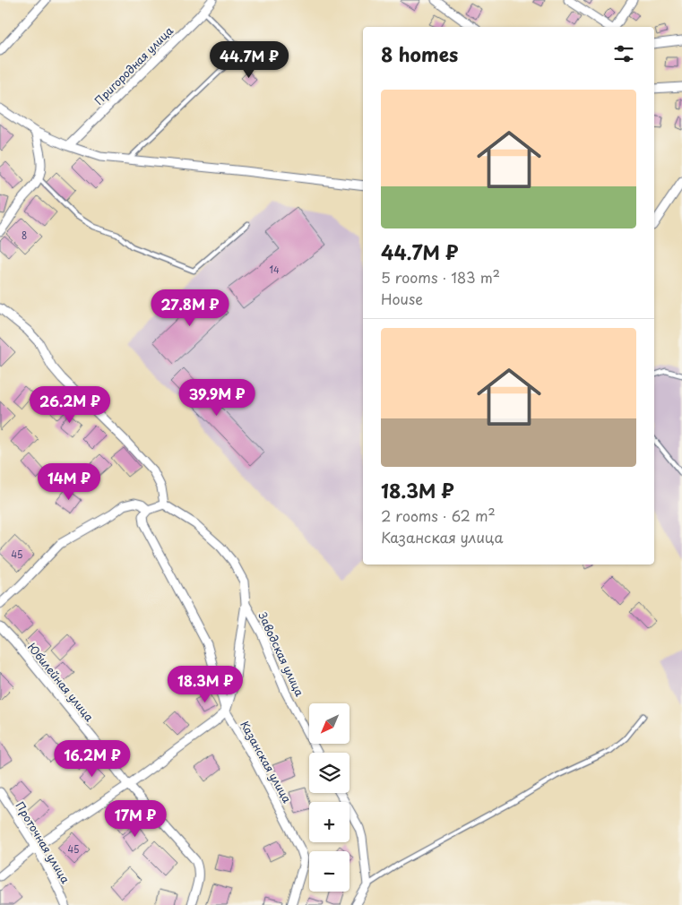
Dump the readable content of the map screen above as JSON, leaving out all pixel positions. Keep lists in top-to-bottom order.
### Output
{
  "streets": {
    "street": [
      "Пригородная улица",
      "Заводская улица",
      "Юбилейная улица",
      "Казанская улица",
      "Проточная улица"
    ]
  },
  "house_numbers": [
    "8",
    "14",
    "45",
    "45"
  ],
  "north": "bottom left",
  "page": {
    "heading": "8 homes",
    "price": [
      "44.7M ₽",
      "27.8M ₽",
      "39.9M ₽",
      "26.2M ₽",
      "14M ₽",
      "18.3M ₽",
      "16.2M ₽",
      "17M ₽"
    ],
    "list": [
      {
        "name": "44.7M ₽",
        "note": "5 rooms · 183 m² · House"
      },
      {
        "name": "18.3M ₽",
        "note": "2 rooms · 62 m² · Казанская улица"
      }
    ],
    "map_buttons": ["+", "−"]
  }
}
